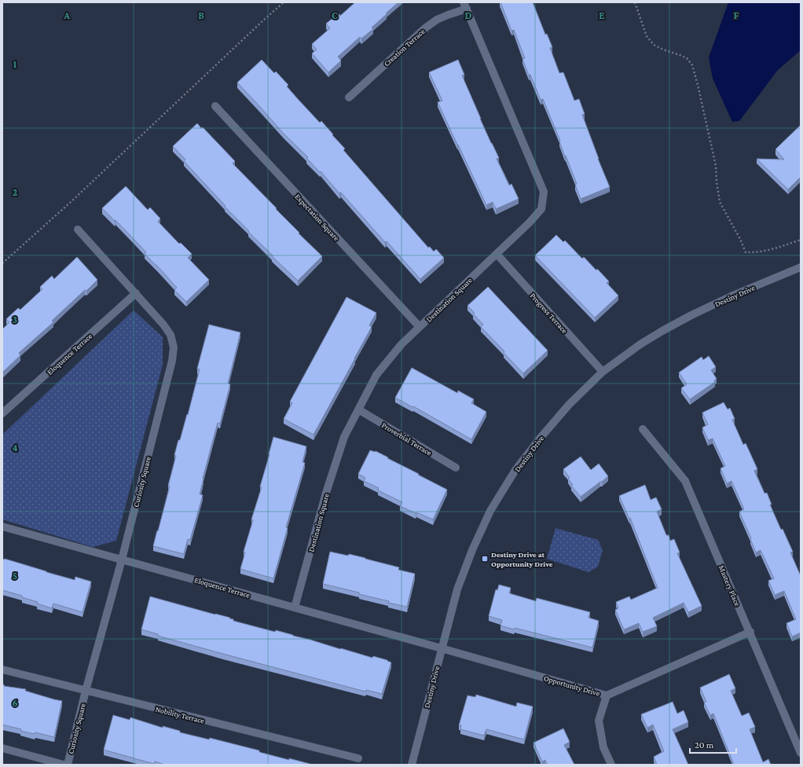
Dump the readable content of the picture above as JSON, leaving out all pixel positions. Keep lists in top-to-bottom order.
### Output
{
  "streets": {
    "street": [
      "Creation Terrace",
      "Expectation Square",
      "Destiny Drive",
      "Destination Square",
      "Progress Terrace",
      "Eloquence Terrace",
      "Proverbial Terrace",
      "Curiosity Square",
      "Mastery Place",
      "Opportunity Drive",
      "Nobility Terrace"
    ]
  },
  "crossings": [
    ["Creation Terrace", "Destination Square"],
    ["Expectation Square", "Destination Square"],
    ["Destiny Drive", "Progress Terrace"],
    ["Destiny Drive", "Eloquence Terrace"],
    ["Destiny Drive", "Opportunity Drive"],
    ["Destination Square", "Progress Terrace"],
    ["Destination Square", "Eloquence Terrace"],
    ["Destination Square", "Proverbial Terrace"],
    ["Eloquence Terrace", "Curiosity Square"],
    ["Eloquence Terrace", "Opportunity Drive"],
    ["Curiosity Square", "Nobility Terrace"],
    ["Mastery Place", "Opportunity Drive"]
  ],
  "places": {
    "transit": ["Destiny Drive at Opportunity Drive"]
  },
  "scale_bar": "20 m",
  "grid": {
    "columns": [
      "A",
      "B",
      "C",
      "D",
      "E",
      "F"
    ],
    "rows": [
      "1",
      "2",
      "3",
      "4",
      "5",
      "6"
    ]
  }
}
